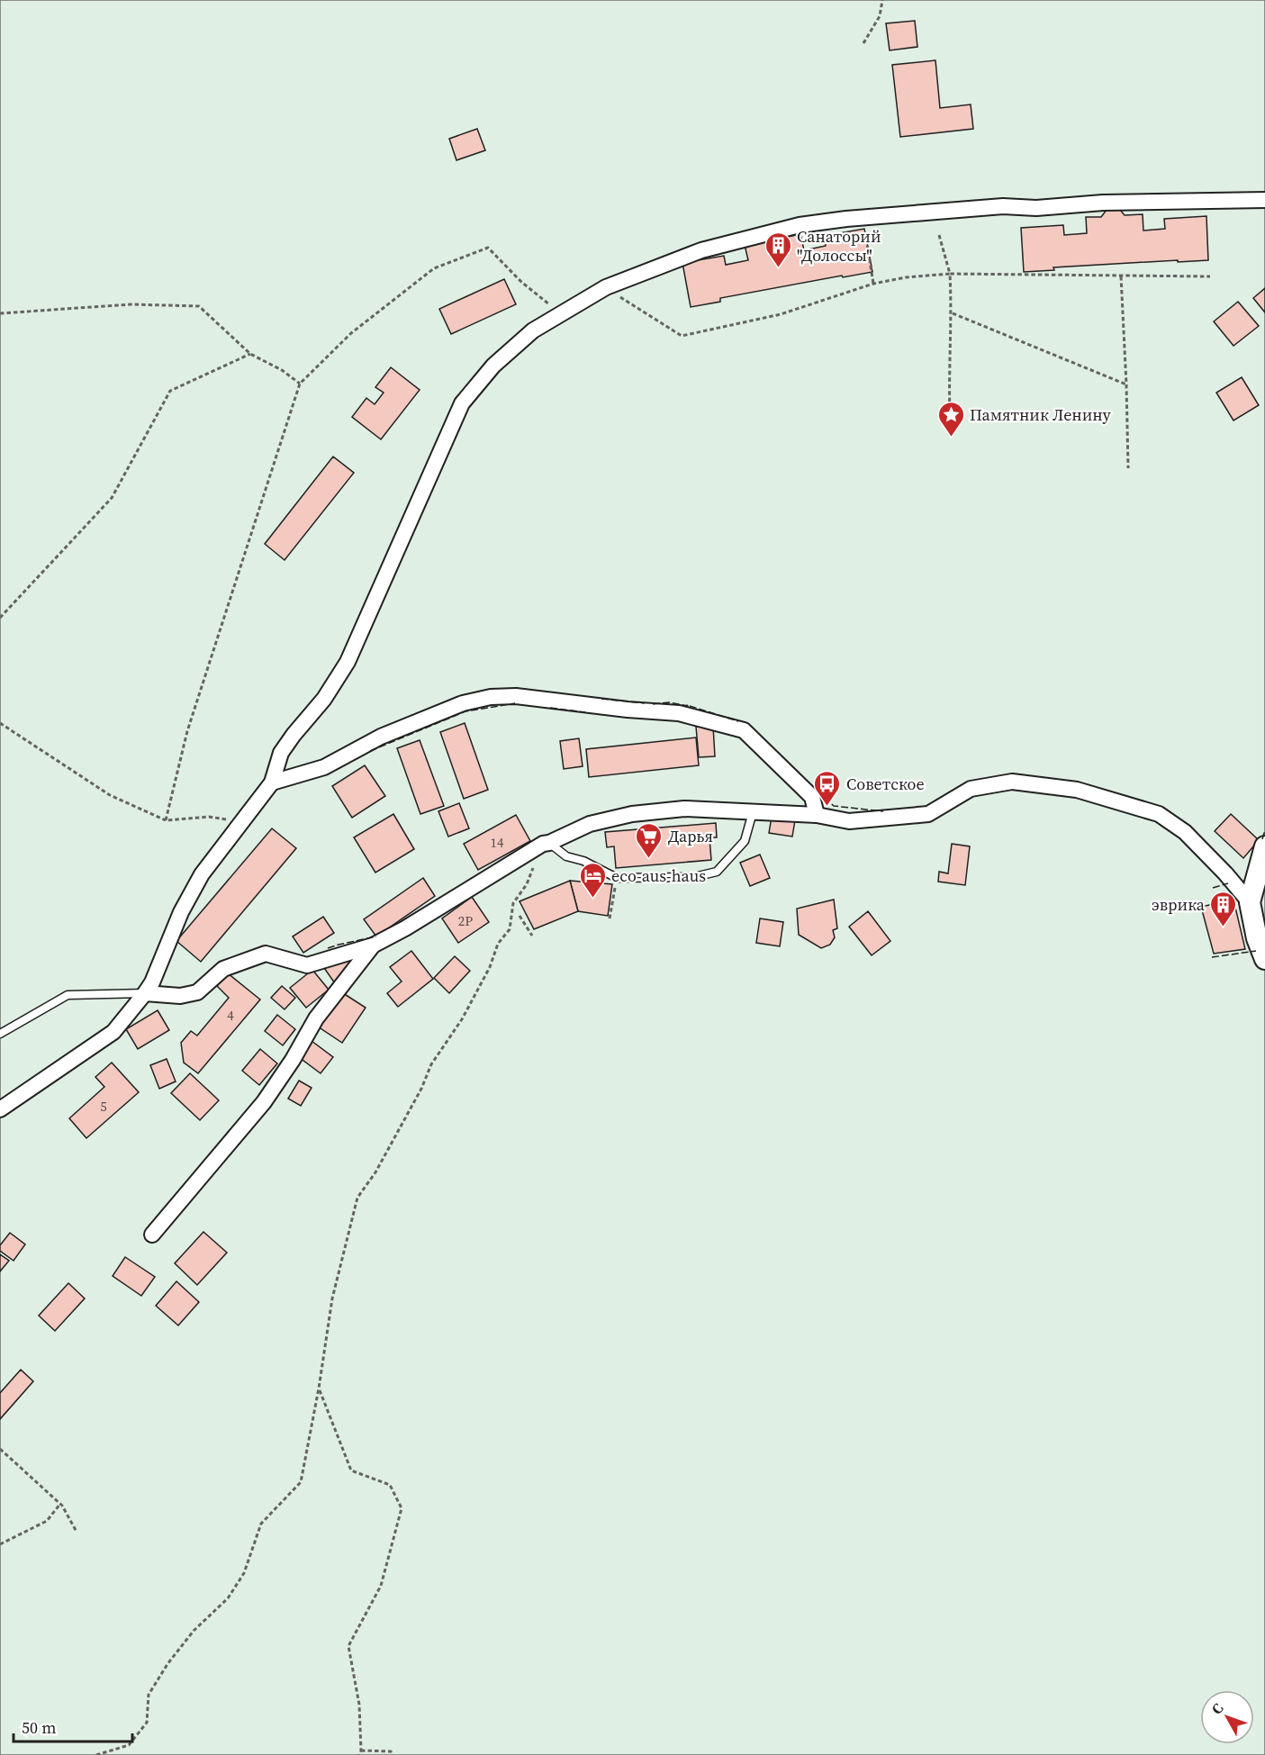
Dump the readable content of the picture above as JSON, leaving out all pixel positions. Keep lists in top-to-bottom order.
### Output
{
  "places": {
    "building": ["Санаторий \"Долоссы\"", "эврика"],
    "place": ["Памятник Ленину"],
    "bus stop": ["Советское"],
    "supermarket": ["Дарья"],
    "hotel": ["eco-aus-haus"]
  },
  "house_numbers": [
    "14",
    "2Р",
    "4",
    "5"
  ],
  "scale_bar": "50 m",
  "north": "top left"
}
